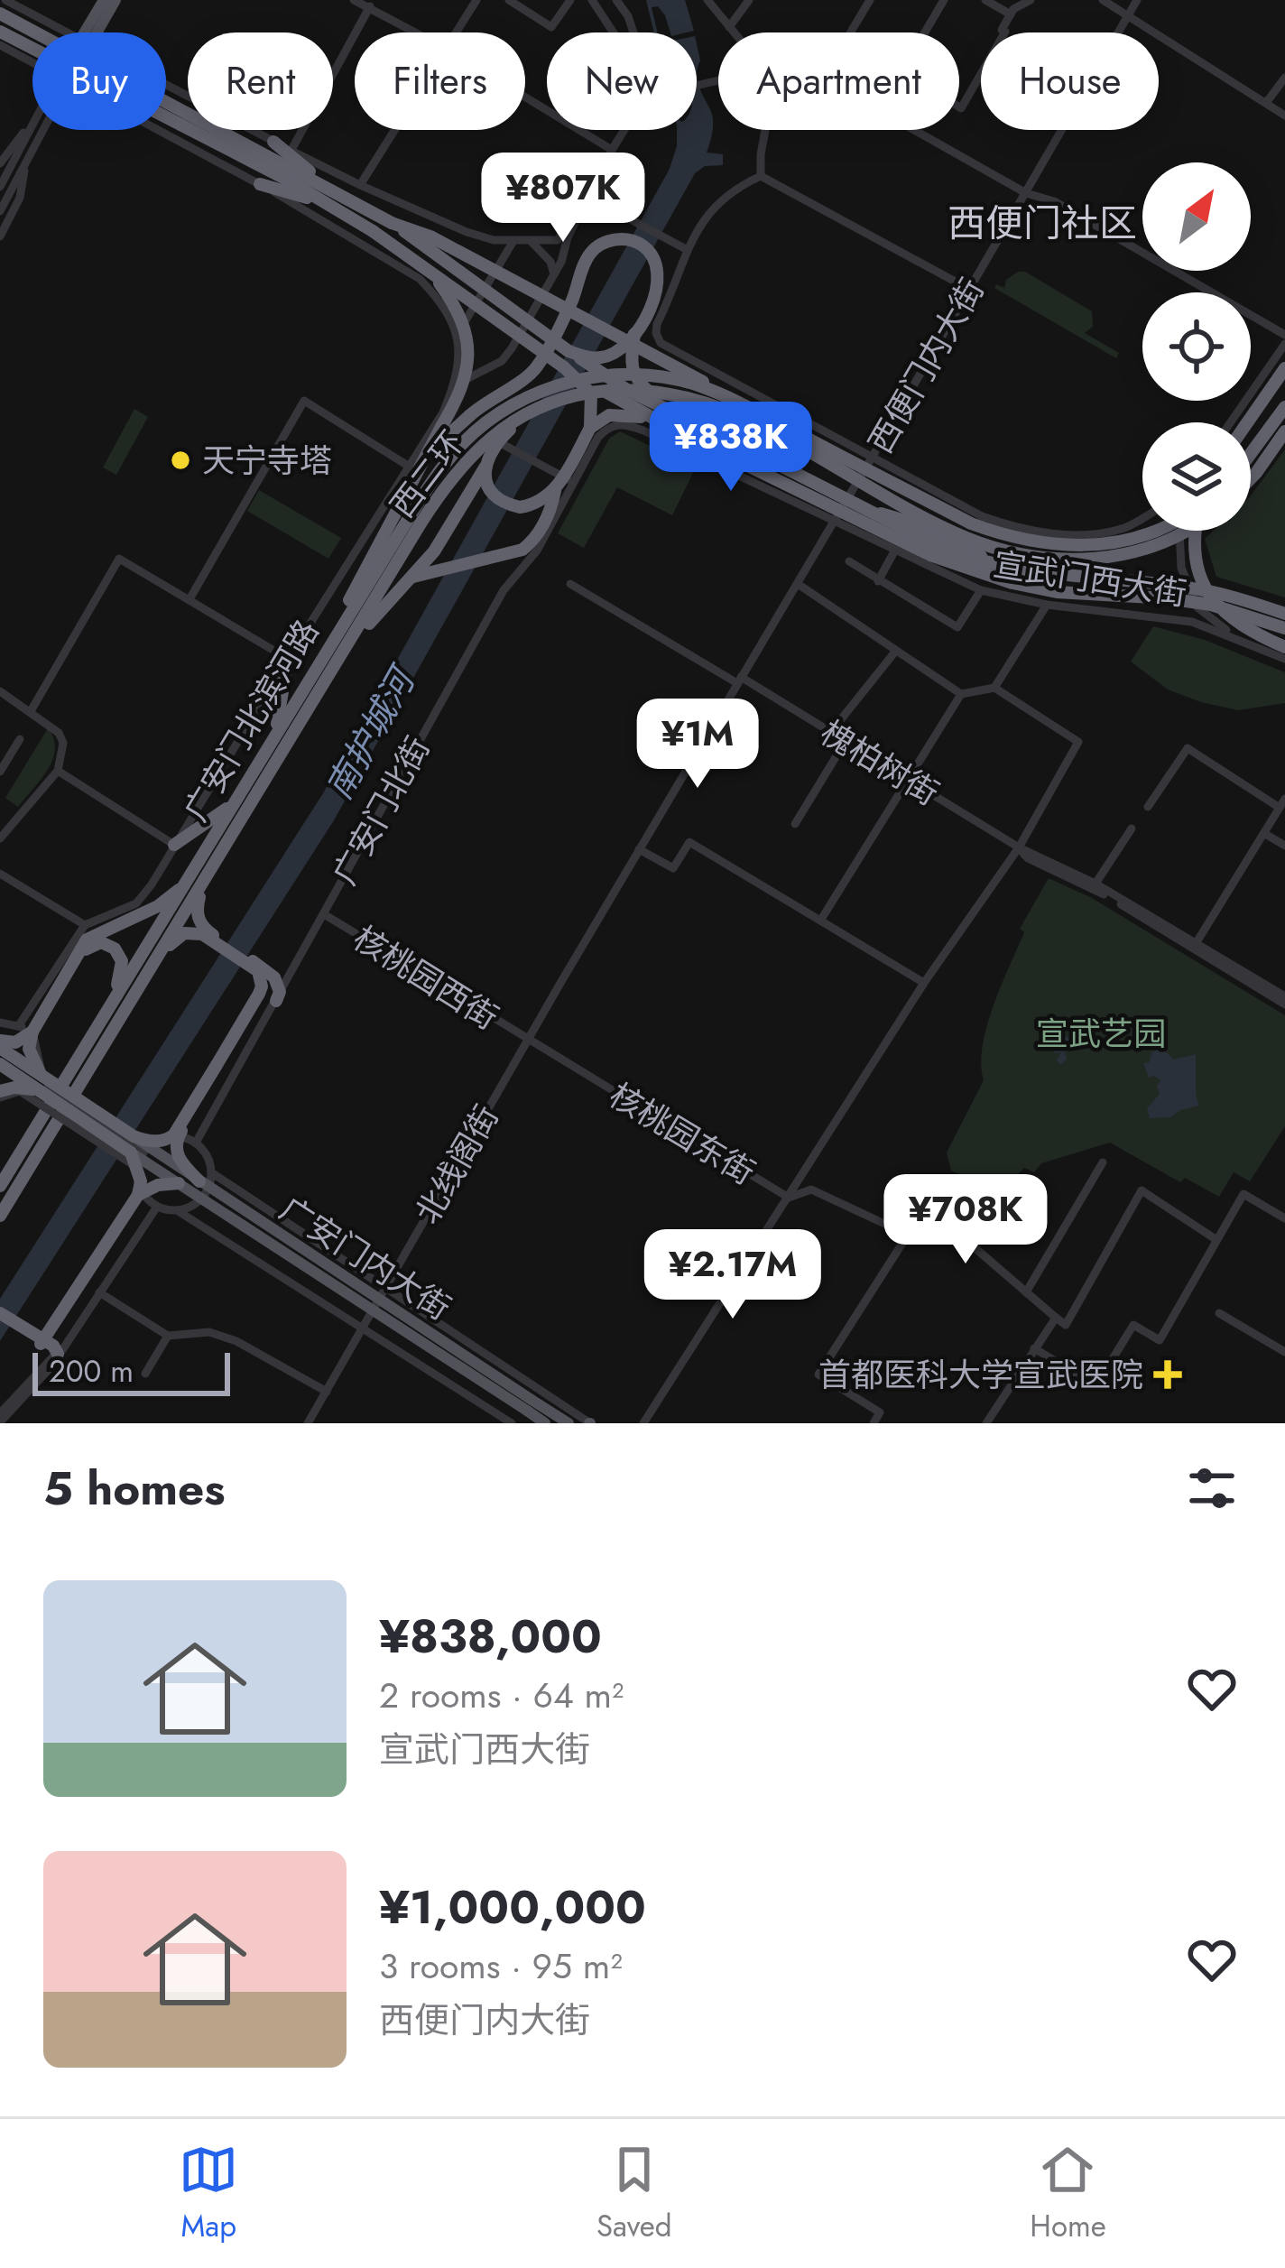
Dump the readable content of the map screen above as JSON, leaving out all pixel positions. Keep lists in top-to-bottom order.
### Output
{
  "streets": {
    "highway": ["西二环", "宣武门西大街"],
    "main road": ["广安门内大街"],
    "street": [
      "西便门内大街",
      "广安门北滨河路",
      "槐柏树街",
      "广安门北街",
      "核桃园西街",
      "核桃园东街",
      "北线阁街"
    ]
  },
  "crossings": [
    ["西便门内大街", "宣武门西大街"],
    ["西便门内大街", "槐柏树街"],
    ["西便门内大街", "核桃园西街"],
    ["西便门内大街", "核桃园东街"],
    ["西便门内大街", "北线阁街"],
    ["宣武门西大街", "广安门北街"],
    ["广安门北街", "核桃园西街"],
    ["核桃园西街", "核桃园东街"],
    ["核桃园西街", "北线阁街"],
    ["核桃园东街", "北线阁街"],
    ["北线阁街", "广安门内大街"]
  ],
  "districts": ["西便门社区"],
  "water": ["南护城河"],
  "parks": ["宣武艺园"],
  "places": {
    "other": ["天宁寺塔"],
    "health": ["首都医科大学宣武医院"]
  },
  "scale_bar": "200 m",
  "north": "top right",
  "page": {
    "chip": [
      "Buy",
      "Rent",
      "Filters",
      "New",
      "Apartment",
      "House"
    ],
    "price": [
      "¥807K",
      "¥838K",
      "¥1M",
      "¥708K",
      "¥2.17M"
    ],
    "scale": "200 m",
    "heading": "5 homes",
    "list": [
      {
        "name": "¥838,000",
        "note": "2 rooms · 64 m² · 宣武门西大街"
      },
      {
        "name": "¥1,000,000",
        "note": "3 rooms · 95 m² · 西便门内大街"
      }
    ],
    "tabs": ["Map", "Saved", "Home"]
  }
}
